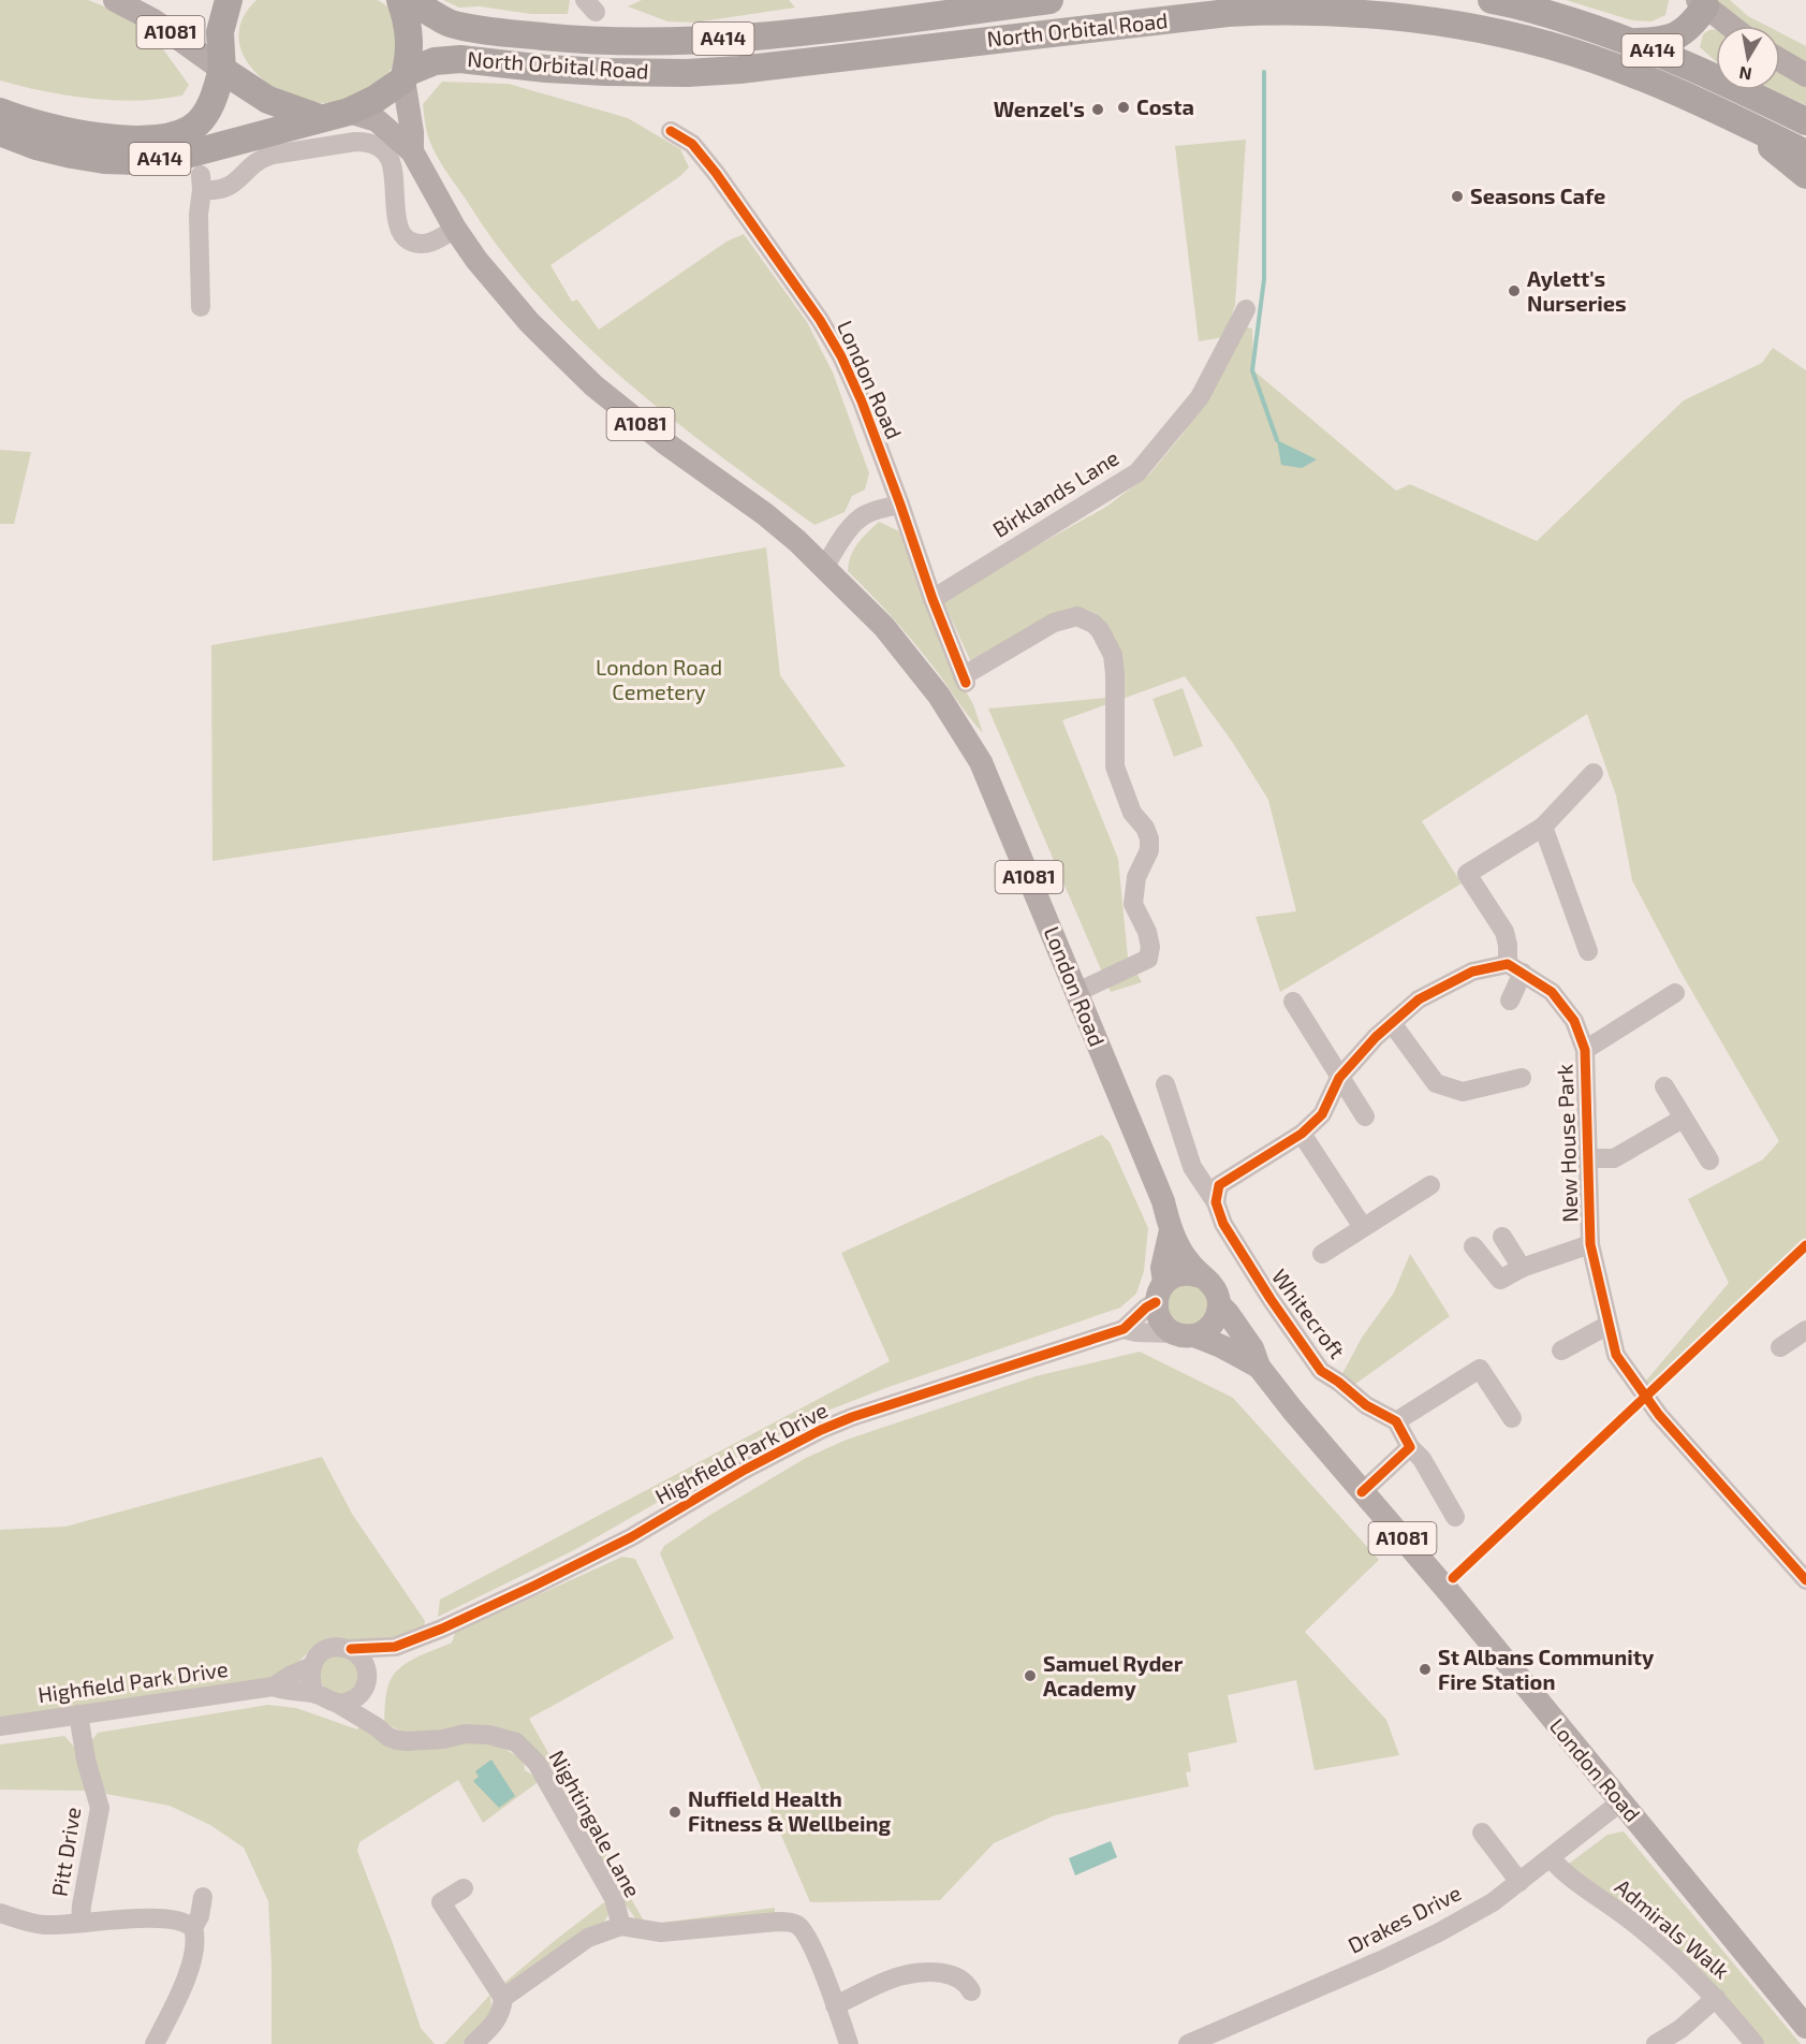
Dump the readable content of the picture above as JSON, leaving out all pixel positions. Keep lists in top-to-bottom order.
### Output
{
  "streets": {
    "highway": ["North Orbital Road", "A414"],
    "main road": ["A1081", "London Road"],
    "street": [
      "Birklands Lane",
      "New House Park",
      "Whitecroft",
      "Highfield Park Drive",
      "Nightingale Lane",
      "Pitt Drive",
      "Drakes Drive",
      "Admirals Walk"
    ]
  },
  "crossings": [
    ["North Orbital Road", "A414"],
    ["North Orbital Road", "London Road"],
    ["A1081", "A414"],
    ["London Road", "Birklands Lane"],
    ["London Road", "Highfield Park Drive"],
    ["London Road", "Drakes Drive"],
    ["Highfield Park Drive", "Nightingale Lane"],
    ["Highfield Park Drive", "Pitt Drive"],
    ["Drakes Drive", "Admirals Walk"]
  ],
  "parks": ["London Road Cemetery"],
  "places": [
    "Costa",
    "Wenzel's",
    "Seasons Cafe",
    "Aylett's Nurseries",
    "St Albans Community Fire Station",
    "Samuel Ryder Academy",
    "Nuffield Health Fitness & Wellbeing"
  ],
  "north": "bottom"
}
